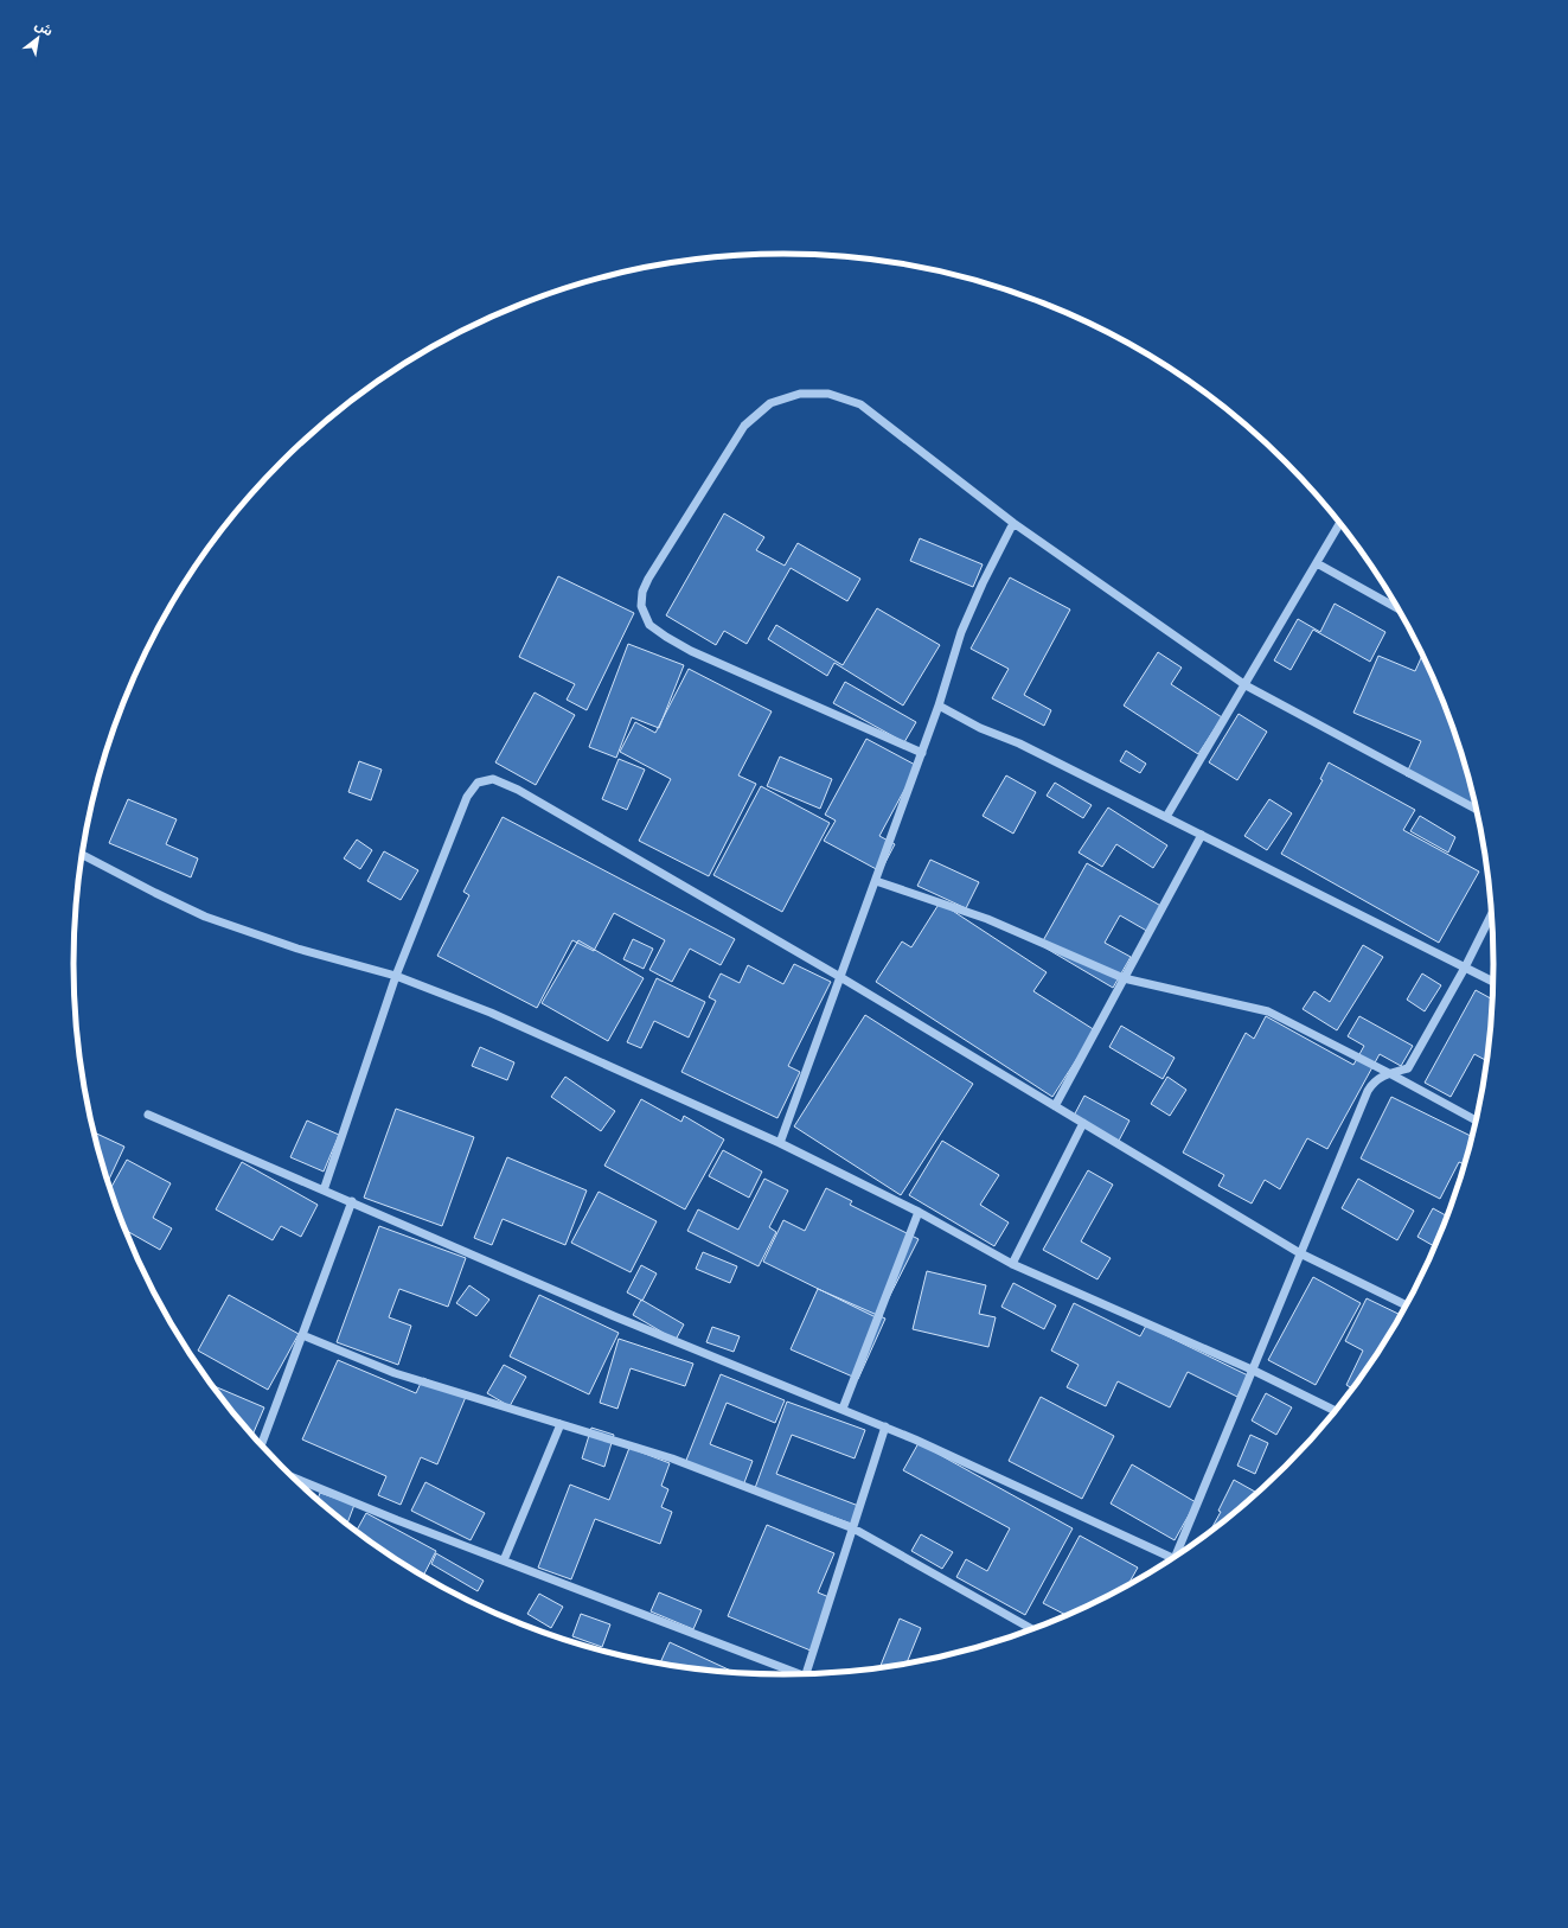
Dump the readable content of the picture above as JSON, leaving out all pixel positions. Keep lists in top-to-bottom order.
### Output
{
  "north": "top right"
}
